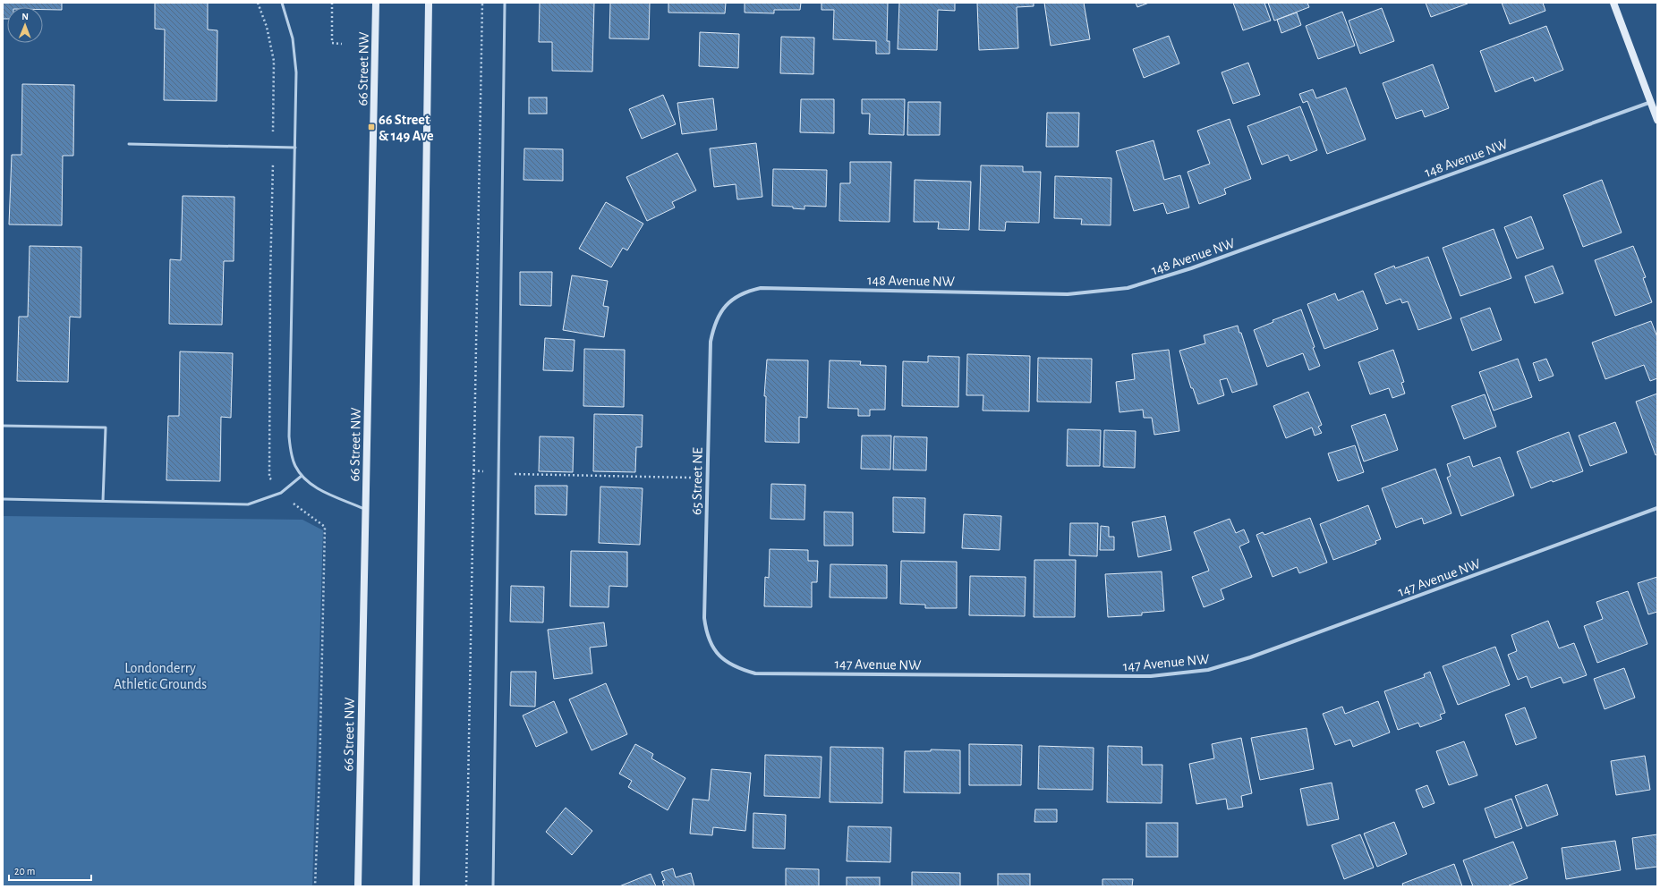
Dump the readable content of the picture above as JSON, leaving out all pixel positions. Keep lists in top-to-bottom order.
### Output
{
  "streets": {
    "main road": ["66 Street NW"],
    "street": ["148 Avenue NW", "65 Street NE", "147 Avenue NW"]
  },
  "crossings": [
    ["148 Avenue NW", "65 Street NE"],
    ["65 Street NE", "147 Avenue NW"]
  ],
  "parks": ["Londonderry Athletic Grounds"],
  "places": {
    "transit": ["66 Street & 149 Ave"]
  },
  "scale_bar": "20 m",
  "north": "top"
}
